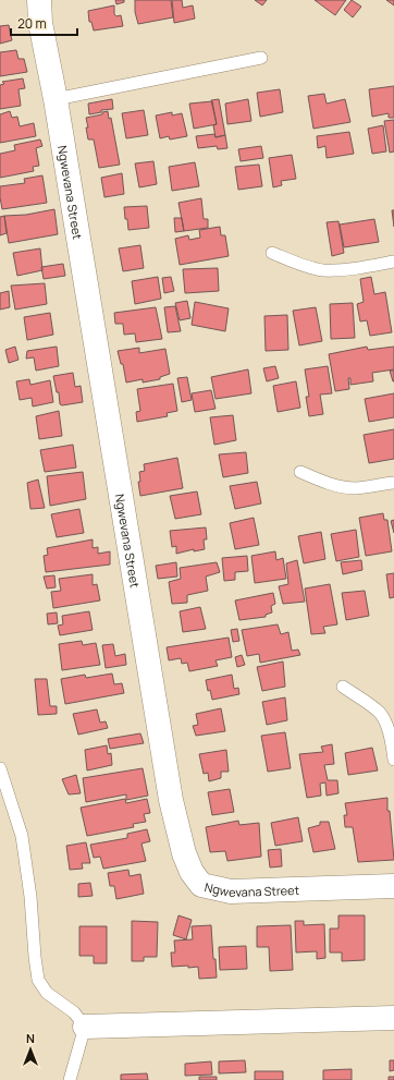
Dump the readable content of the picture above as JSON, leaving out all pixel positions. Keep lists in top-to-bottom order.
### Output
{
  "streets": {
    "street": ["Ngwevana Street"]
  },
  "scale_bar": "20 m",
  "north": "top"
}
